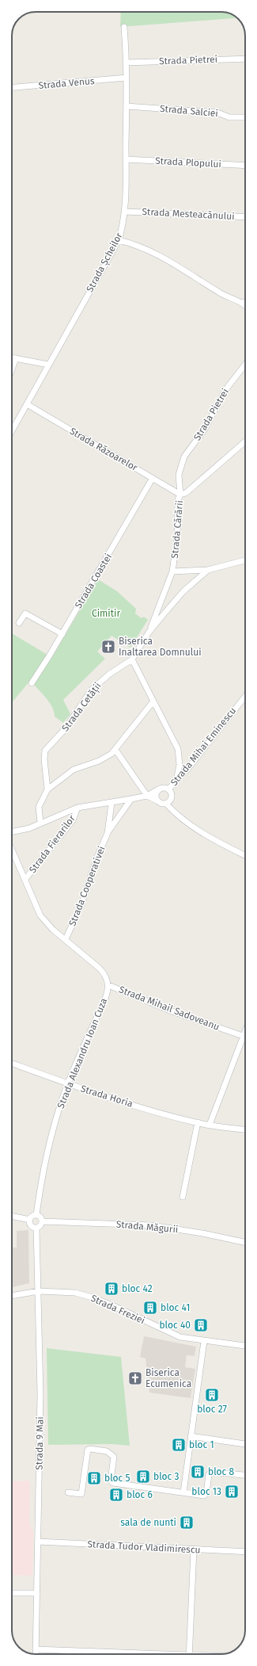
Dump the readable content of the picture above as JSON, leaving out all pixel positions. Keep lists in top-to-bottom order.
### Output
{
  "streets": {
    "street": [
      "Strada Pietrei",
      "Strada Venus",
      "Strada Salciei",
      "Strada Plopului",
      "Strada Mesteacănului",
      "Strada Șcheilor",
      "Strada Răzoarelor",
      "Strada Cărării",
      "Strada Coastei",
      "Strada Cetății",
      "Strada Mihai Eminescu",
      "Strada Fierarilor",
      "Strada Cooperativei",
      "Strada Mihail Sadoveanu",
      "Strada Alexandru Ioan Cuza",
      "Strada Horia",
      "Strada Măgurii",
      "Strada Freziei",
      "Strada 9 Mai",
      "Strada Tudor Vladimirescu"
    ]
  },
  "crossings": [
    ["Strada Pietrei", "Strada Șcheilor"],
    ["Strada Pietrei", "Strada Răzoarelor"],
    ["Strada Pietrei", "Strada Cărării"],
    ["Strada Venus", "Strada Șcheilor"],
    ["Strada Salciei", "Strada Șcheilor"],
    ["Strada Plopului", "Strada Șcheilor"],
    ["Strada Mesteacănului", "Strada Șcheilor"],
    ["Strada Șcheilor", "Strada Răzoarelor"],
    ["Strada Răzoarelor", "Strada Cărării"],
    ["Strada Răzoarelor", "Strada Coastei"],
    ["Strada Cărării", "Strada Cetății"],
    ["Strada Fierarilor", "Strada Mihail Sadoveanu"],
    ["Strada Cooperativei", "Strada Mihail Sadoveanu"],
    ["Strada Mihail Sadoveanu", "Strada Alexandru Ioan Cuza"],
    ["Strada Alexandru Ioan Cuza", "Strada Horia"],
    ["Strada Alexandru Ioan Cuza", "Strada Măgurii"],
    ["Strada Alexandru Ioan Cuza", "Strada 9 Mai"],
    ["Strada Măgurii", "Strada 9 Mai"],
    ["Strada Freziei", "Strada 9 Mai"],
    ["Strada 9 Mai", "Strada Tudor Vladimirescu"]
  ],
  "parks": ["Cimitir"],
  "places": {
    "church": ["Biserica Inaltarea Domnului", "Biserica Ecumenica"],
    "building": [
      "bloc 42",
      "bloc 41",
      "bloc 40",
      "bloc 27",
      "bloc 1",
      "bloc 8",
      "bloc 3",
      "bloc 5",
      "bloc 13",
      "bloc 6",
      "sala de nunti"
    ]
  }
}
